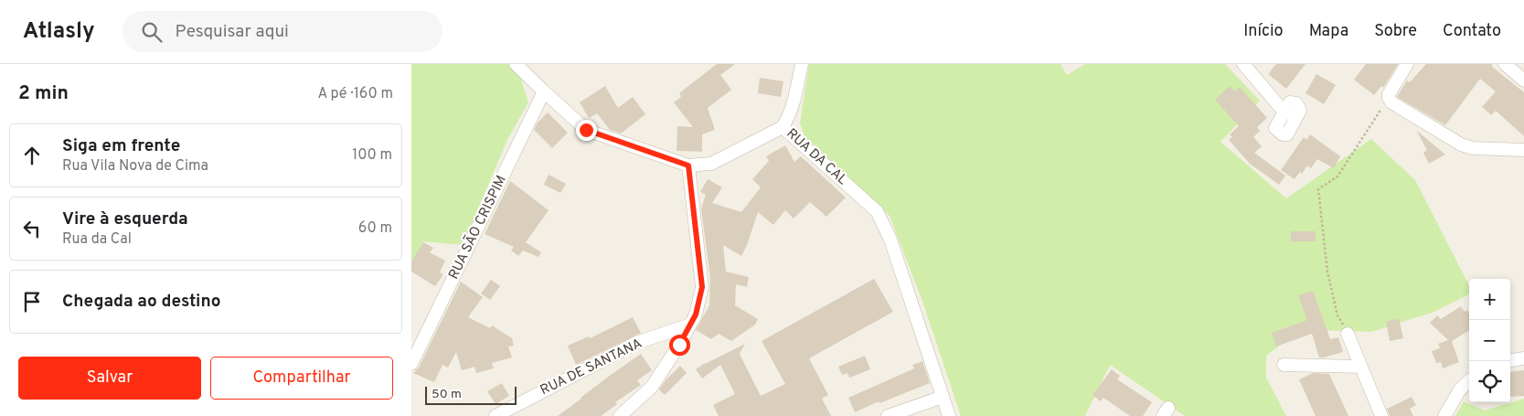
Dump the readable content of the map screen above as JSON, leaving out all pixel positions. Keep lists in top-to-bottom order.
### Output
{
  "streets": {
    "street": ["RUA DA CAL", "RUA SÃO CRISPIM", "RUA DE SANTANA"]
  },
  "crossings": [
    ["RUA DA CAL", "RUA SÃO CRISPIM"]
  ],
  "scale_bar": "50 m",
  "page": {
    "header": "Atlasly",
    "search": "Pesquisar aqui",
    "nav": [
      "Início",
      "Mapa",
      "Sobre",
      "Contato"
    ],
    "heading": ["2 min", "A pé · 160 m"],
    "list": [
      ["Siga em frente", "Rua Vila Nova de Cima", "100 m"],
      ["Vire à esquerda", "Rua da Cal", "60 m"],
      "Chegada ao destino"
    ],
    "map_buttons": ["+", "−"],
    "buttons": ["Salvar", "Compartilhar"],
    "scale": "50 m"
  }
}
